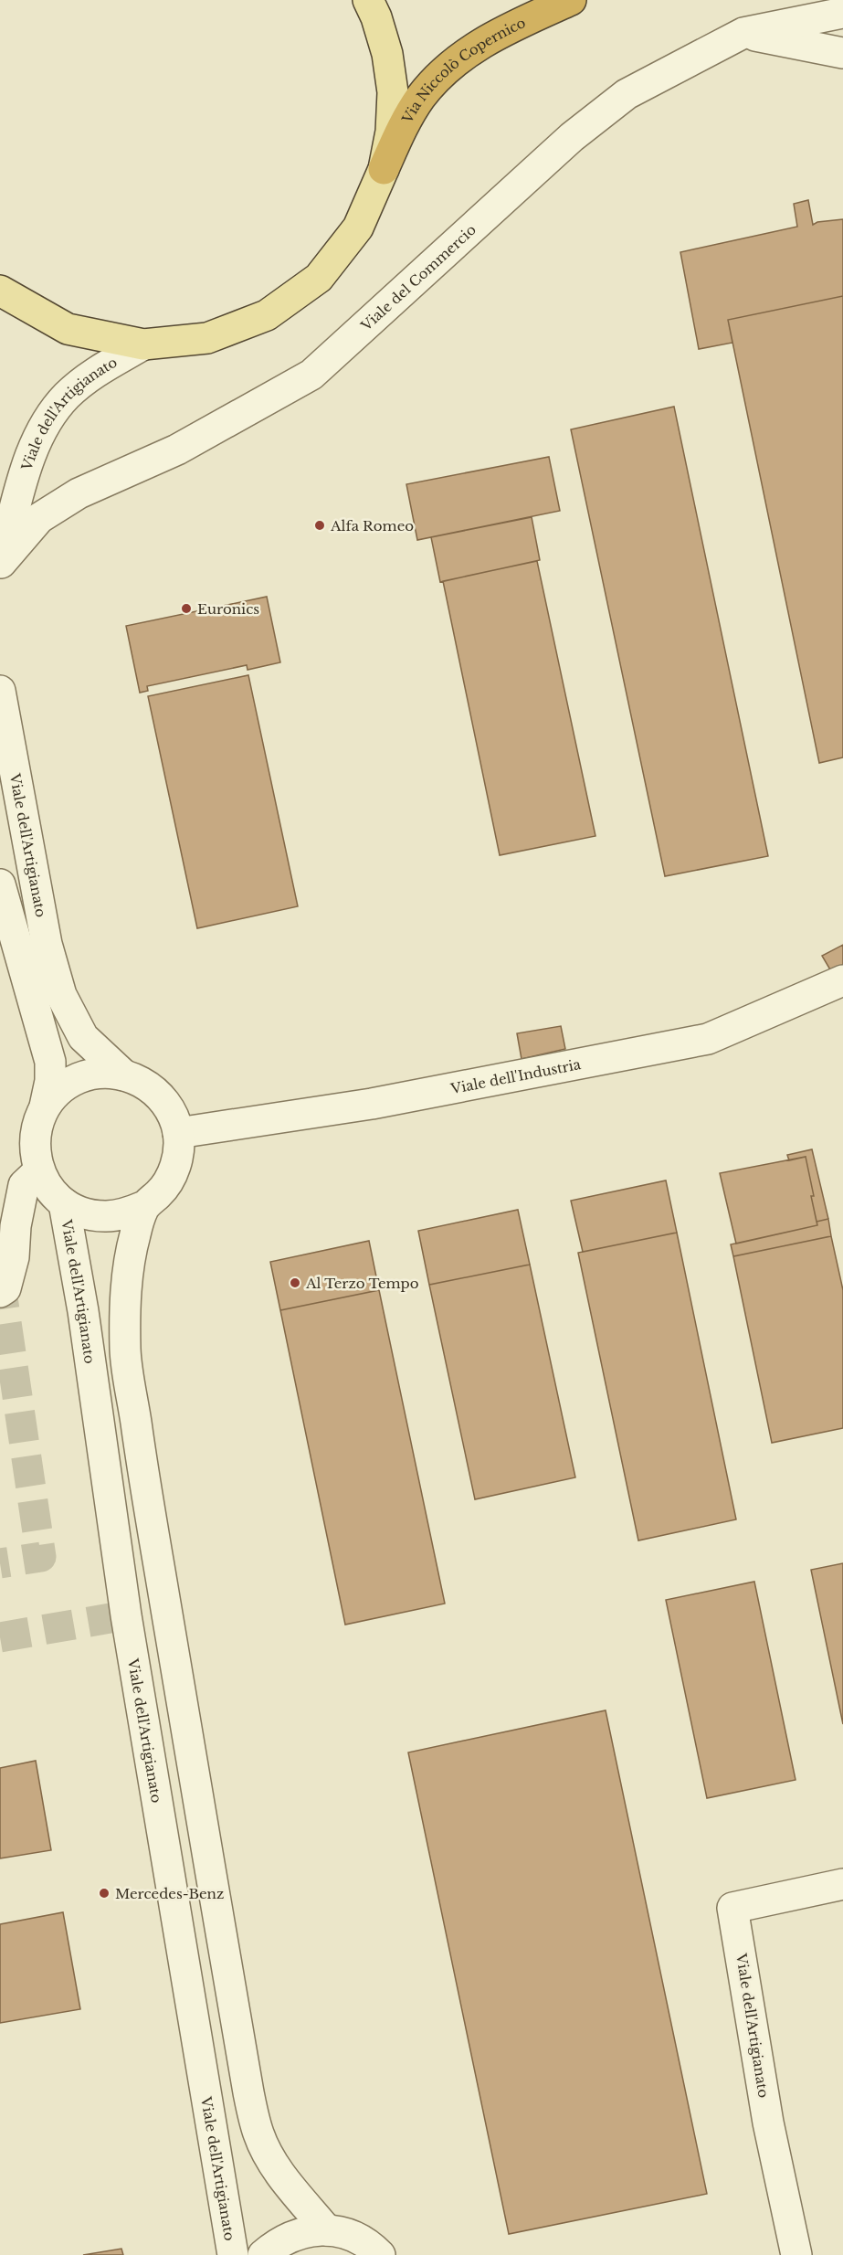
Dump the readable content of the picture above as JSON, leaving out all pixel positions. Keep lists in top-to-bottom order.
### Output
{
  "streets": {
    "highway": ["Via Niccolò Copernico"],
    "street": ["Viale del Commercio", "Viale dell'Artigianato", "Viale dell'Industria"]
  },
  "crossings": [
    ["Viale del Commercio", "Viale dell'Artigianato"],
    ["Viale dell'Artigianato", "Viale dell'Industria"]
  ],
  "places": [
    "Alfa Romeo",
    "Euronics",
    "Al Terzo Tempo",
    "Mercedes-Benz"
  ]
}
